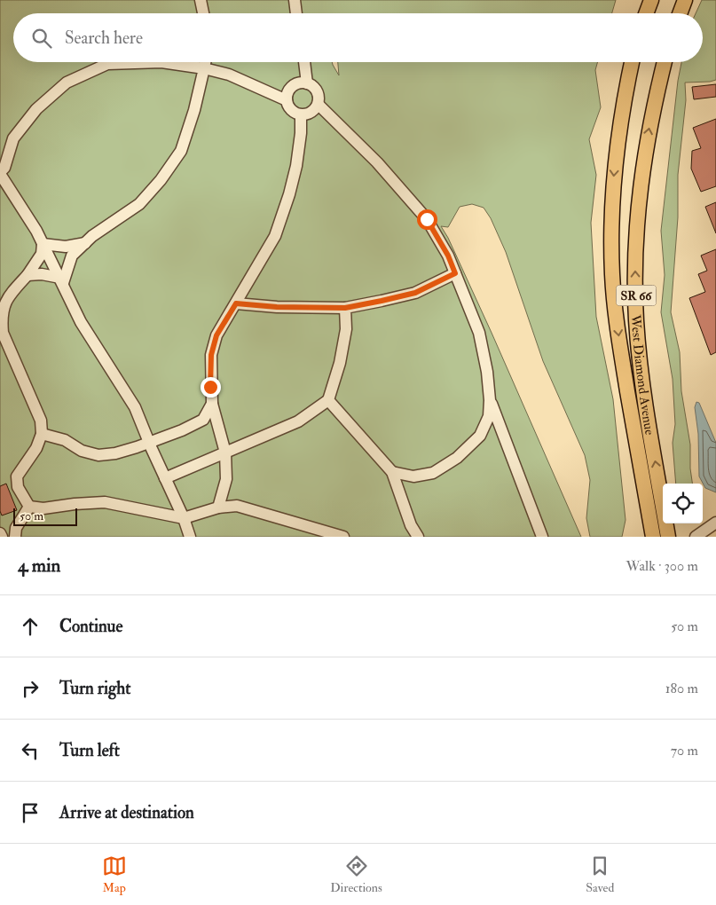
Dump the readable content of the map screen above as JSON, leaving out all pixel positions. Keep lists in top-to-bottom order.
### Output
{
  "streets": {
    "main road": ["SR 66", "West Diamond Avenue"]
  },
  "scale_bar": "50 m",
  "page": {
    "search": "Search here",
    "scale": "50 m",
    "heading": ["4 min", "Walk · 300 m"],
    "list": [
      ["Continue", "50 m"],
      ["Turn right", "180 m"],
      ["Turn left", "70 m"],
      "Arrive at destination"
    ],
    "nav": ["Map", "Directions", "Saved"]
  }
}
